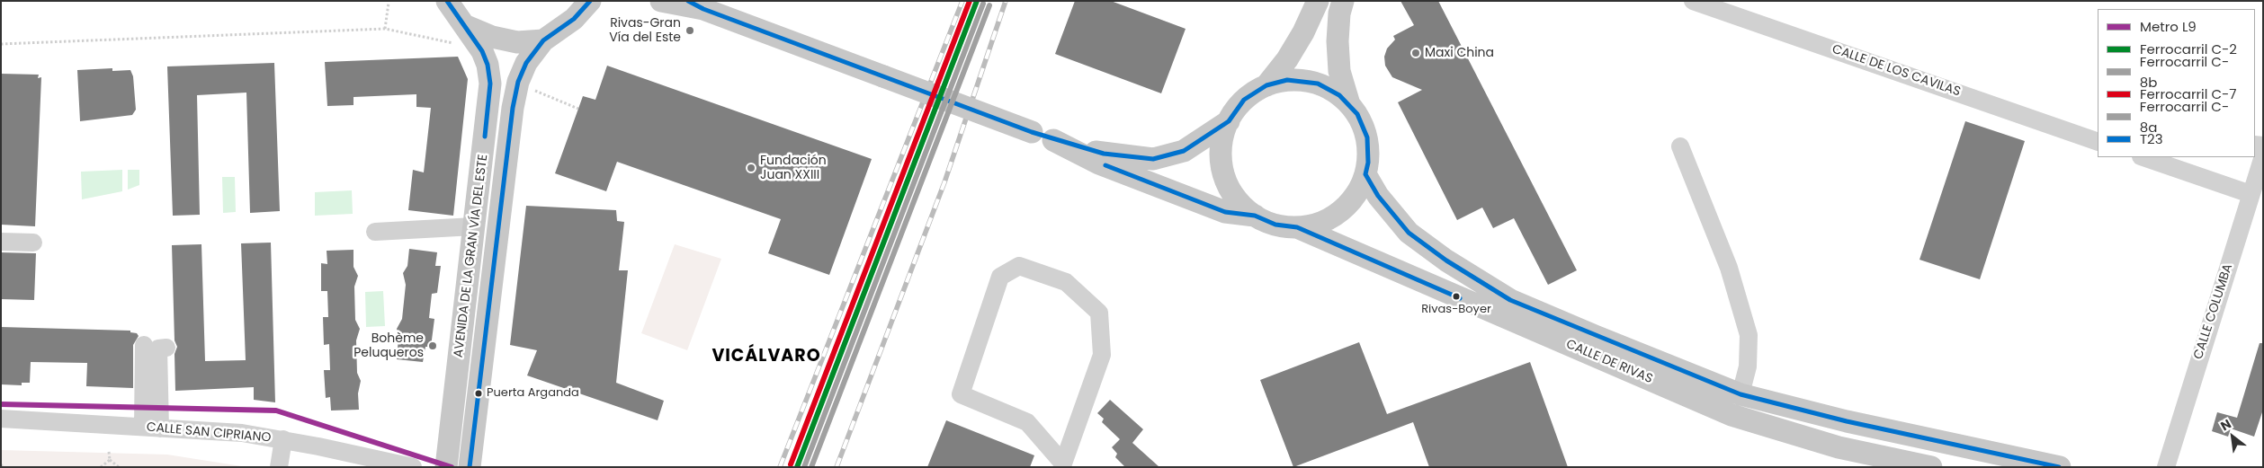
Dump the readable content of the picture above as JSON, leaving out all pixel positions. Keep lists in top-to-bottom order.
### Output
{
  "streets": {
    "main road": ["AVENIDA DE LA GRAN VÍA DEL ESTE", "CALLE DE RIVAS"],
    "street": ["CALLE DE LOS CAVILAS", "CALLE COLUMBA", "CALLE SAN CIPRIANO"]
  },
  "districts": ["VICÁLVARO"],
  "places": [
    "Rivas-Gran Vía del Este",
    "Maxi China",
    "Fundación Juan XXIII",
    "Rivas-Boyer",
    "Bohème Peluqueros",
    "Puerta Arganda"
  ],
  "lines": [
    "rail line C-2",
    "rail line C-7",
    "transit line T23",
    "rail line C-8b",
    "rail line C-8a",
    "metro line L9"
  ],
  "legend": [
    "Metro L9",
    "Ferrocarril C-2",
    "Ferrocarril C-8b",
    "Ferrocarril C-7",
    "Ferrocarril C-8a",
    "T23"
  ],
  "north": "top left"
}
